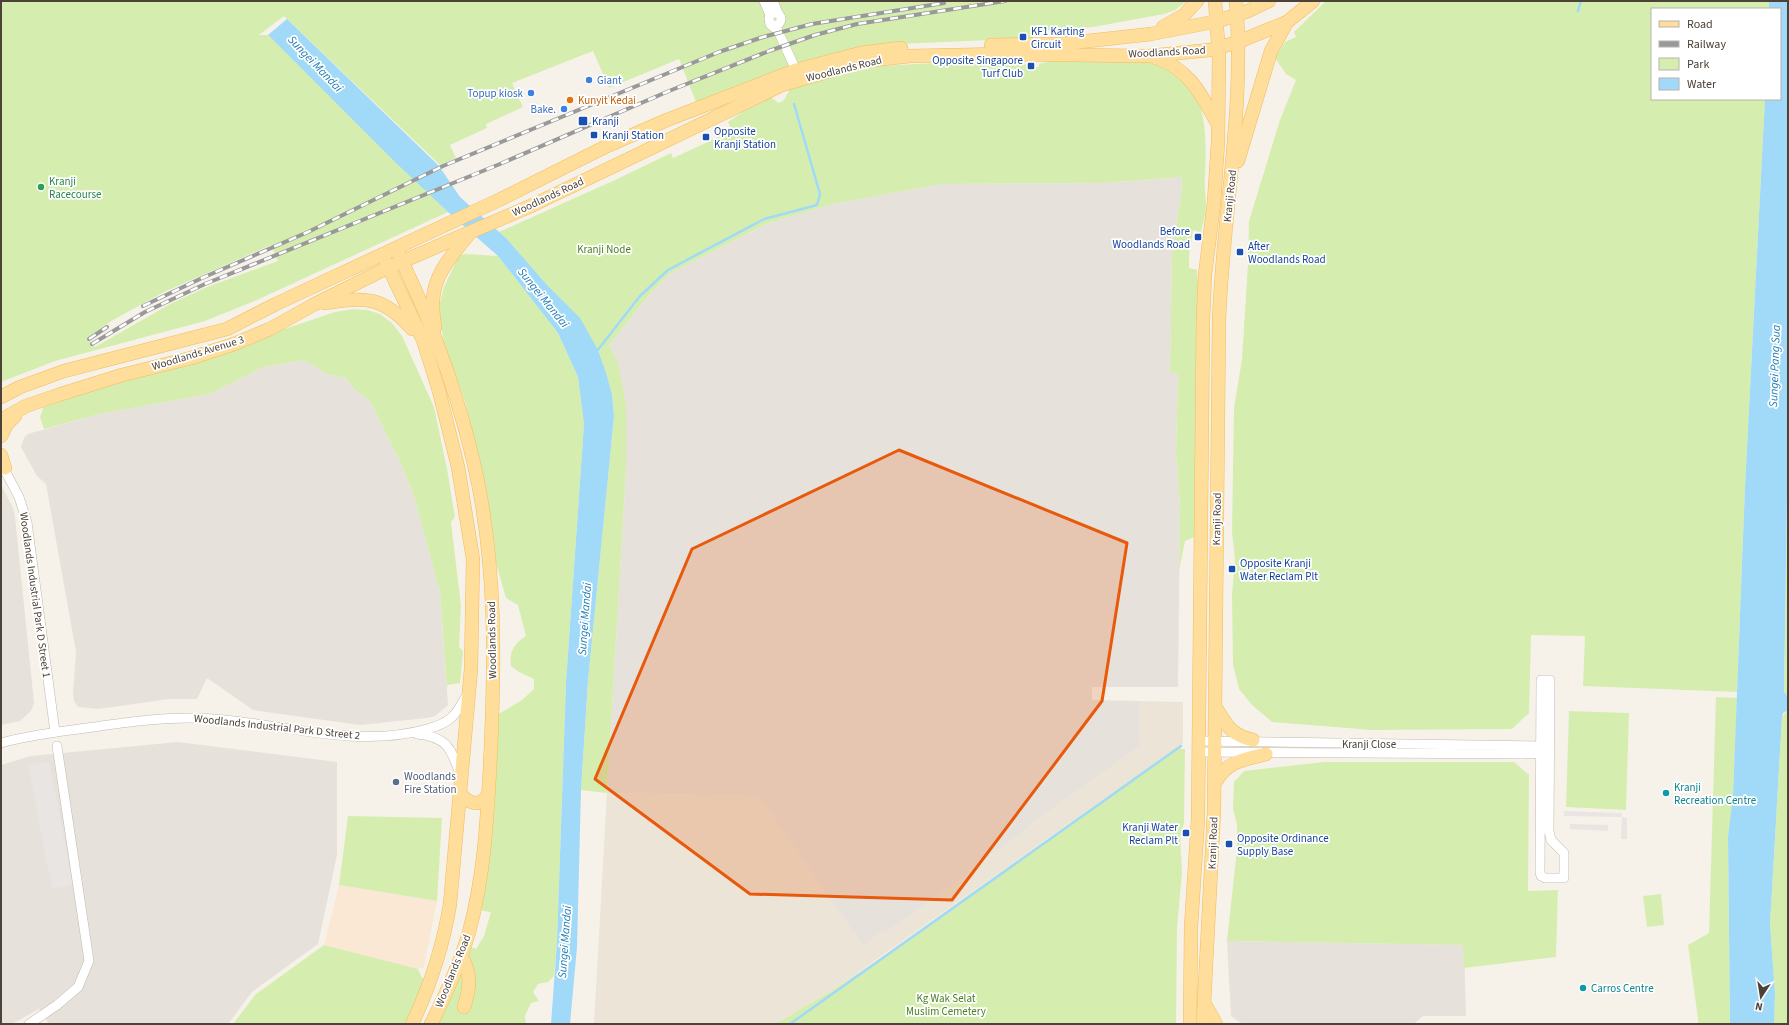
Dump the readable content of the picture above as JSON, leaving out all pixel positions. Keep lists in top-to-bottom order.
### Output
{
  "streets": {
    "main road": ["Woodlands Road", "Kranji Road", "Woodlands Avenue 3"],
    "street": ["Woodlands Industrial Park D Street 1", "Woodlands Industrial Park D Street 2", "Kranji Close"]
  },
  "crossings": [
    ["Woodlands Road", "Kranji Road"],
    ["Woodlands Road", "Woodlands Avenue 3"],
    ["Woodlands Road", "Woodlands Industrial Park D Street 2"],
    ["Kranji Road", "Kranji Close"],
    ["Woodlands Industrial Park D Street 1", "Woodlands Industrial Park D Street 2"]
  ],
  "water": ["Sungei Mandai", "Sungei Pang Sua"],
  "parks": ["Kranji Node", "Kg Wak Selat Muslim Cemetery"],
  "places": {
    "transit": [
      "KF1 Karting Circuit",
      "Opposite Singapore Turf Club",
      "Kranji",
      "Kranji Station",
      "Opposite Kranji Station",
      "Before Woodlands Road",
      "After Woodlands Road",
      "Opposite Kranji Water Reclam Plt",
      "Kranji Water Reclam Plt",
      "Opposite Ordinance Supply Base"
    ],
    "other": [
      "Giant",
      "Topup kiosk",
      "Kunyit Kedai",
      "Bake.",
      "Kranji Racecourse",
      "Woodlands Fire Station",
      "Kranji Recreation Centre",
      "Carros Centre"
    ]
  },
  "legend": [
    "Road",
    "Railway",
    "Park",
    "Water"
  ],
  "north": "bottom"
}
